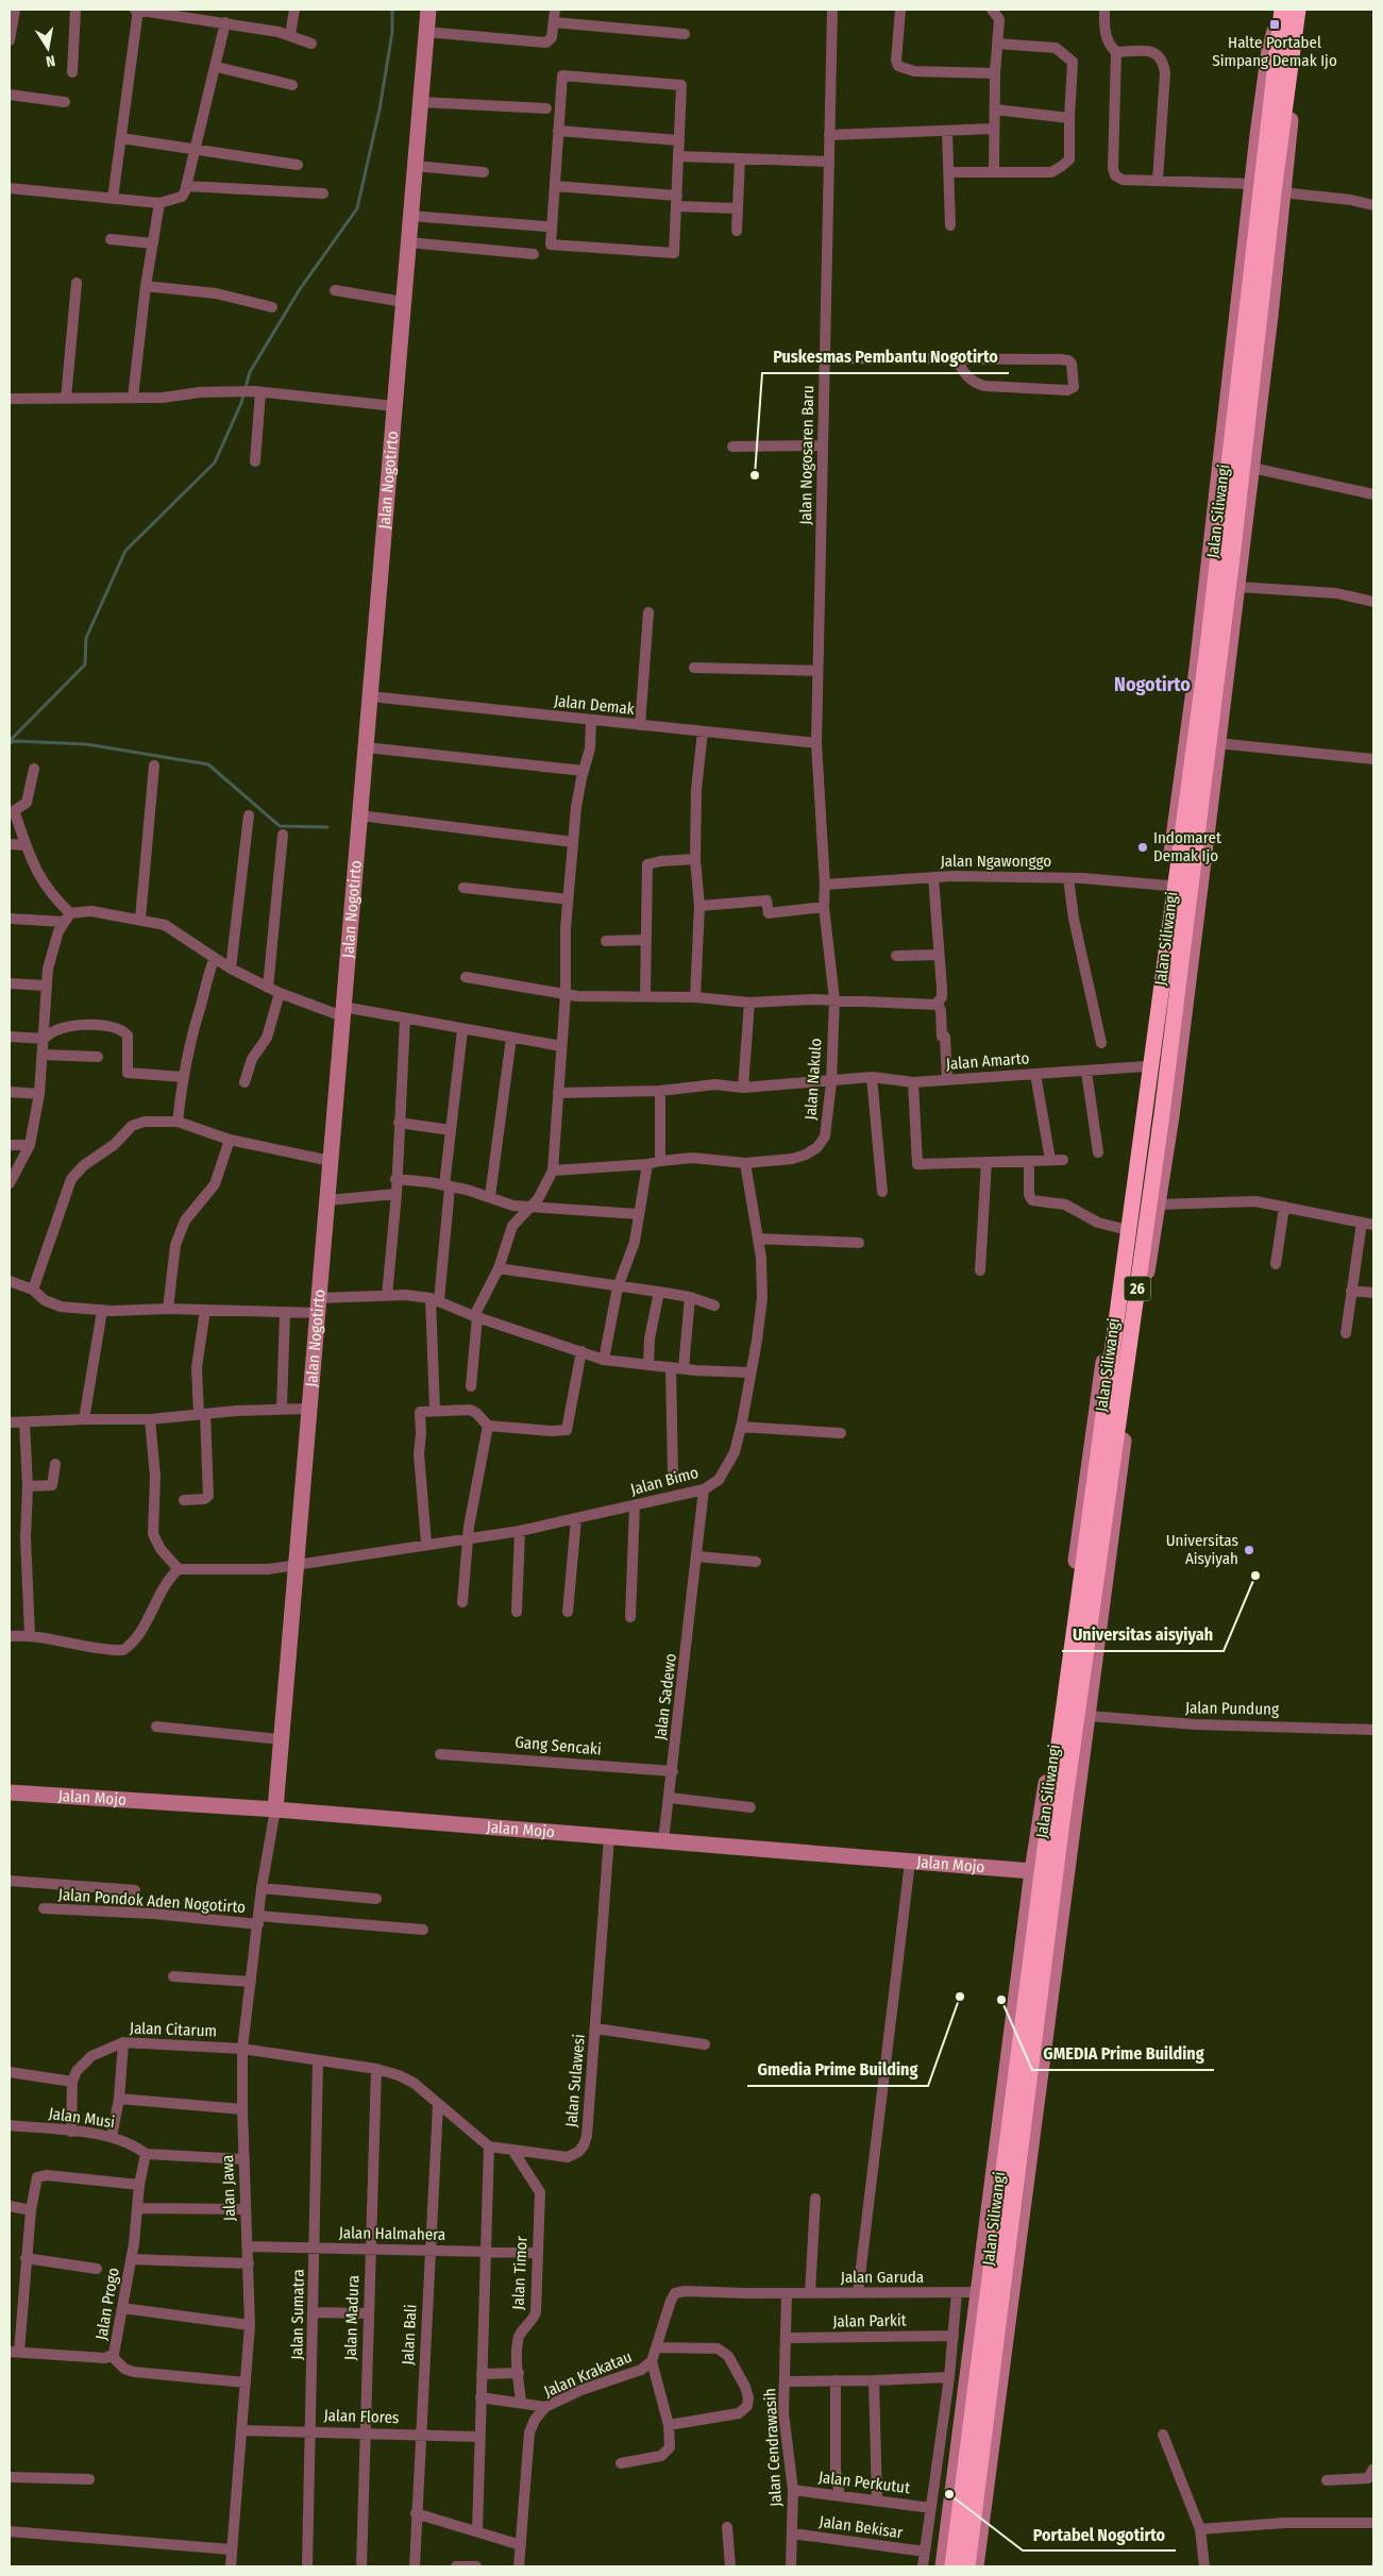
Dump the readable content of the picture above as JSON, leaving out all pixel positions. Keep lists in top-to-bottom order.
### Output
{
  "streets": {
    "highway": ["Jalan Siliwangi", "26"],
    "street": [
      "Jalan Nogosaren Baru",
      "Jalan Nogotirto",
      "Jalan Demak",
      "Jalan Ngawonggo",
      "Jalan Amarto",
      "Jalan Nakulo",
      "Jalan Bimo",
      "Jalan Sadewo",
      "Jalan Pundung",
      "Gang Sencaki",
      "Jalan Mojo",
      "Jalan Pondok Aden Nogotirto",
      "Jalan Citarum",
      "Jalan Sulawesi",
      "Jalan Musi",
      "Jalan Jawa",
      "Jalan Halmahera",
      "Jalan Timor",
      "Jalan Garuda",
      "Jalan Progo",
      "Jalan Sumatra",
      "Jalan Madura",
      "Jalan Parkit",
      "Jalan Bali",
      "Jalan Krakatau",
      "Jalan Flores",
      "Jalan Cendrawasih",
      "Jalan Perkutut",
      "Jalan Bekisar"
    ]
  },
  "crossings": [
    ["Jalan Nogosaren Baru", "Jalan Demak"],
    ["Jalan Nogosaren Baru", "Jalan Nakulo"],
    ["Jalan Nogotirto", "Jalan Demak"],
    ["Jalan Nogotirto", "Jalan Bimo"],
    ["Jalan Nogotirto", "Jalan Mojo"],
    ["Jalan Nogotirto", "Jalan Jawa"],
    ["Jalan Demak", "Jalan Nakulo"],
    ["Jalan Ngawonggo", "Jalan Nakulo"],
    ["Jalan Amarto", "Jalan Nakulo"],
    ["Jalan Nakulo", "Jalan Bimo"],
    ["Jalan Bimo", "Jalan Sadewo"],
    ["Jalan Sadewo", "Gang Sencaki"],
    ["Jalan Sadewo", "Jalan Mojo"],
    ["Jalan Mojo", "Jalan Sulawesi"],
    ["Jalan Mojo", "Jalan Jawa"],
    ["Jalan Pondok Aden Nogotirto", "Jalan Jawa"],
    ["Jalan Citarum", "Jalan Jawa"],
    ["Jalan Sulawesi", "Jalan Timor"],
    ["Jalan Musi", "Jalan Progo"],
    ["Jalan Jawa", "Jalan Halmahera"],
    ["Jalan Jawa", "Jalan Flores"],
    ["Jalan Halmahera", "Jalan Timor"],
    ["Jalan Halmahera", "Jalan Sumatra"],
    ["Jalan Halmahera", "Jalan Madura"],
    ["Jalan Halmahera", "Jalan Bali"],
    ["Jalan Garuda", "Jalan Krakatau"],
    ["Jalan Garuda", "Jalan Cendrawasih"],
    ["Jalan Sumatra", "Jalan Flores"],
    ["Jalan Madura", "Jalan Flores"],
    ["Jalan Parkit", "Jalan Cendrawasih"],
    ["Jalan Bali", "Jalan Flores"],
    ["Jalan Krakatau", "Jalan Cendrawasih"],
    ["Jalan Cendrawasih", "Jalan Perkutut"],
    ["Jalan Cendrawasih", "Jalan Bekisar"]
  ],
  "districts": ["Nogotirto"],
  "places": {
    "transit": ["Halte Portabel Simpang Demak Ijo"],
    "other": [
      "Puskesmas Pembantu Nogotirto",
      "Indomaret Demak Ijo",
      "Universitas Aisyiyah",
      "Universitas aisyiyah",
      "Gmedia Prime Building",
      "GMEDIA Prime Building",
      "Portabel Nogotirto"
    ]
  },
  "north": "bottom"
}
